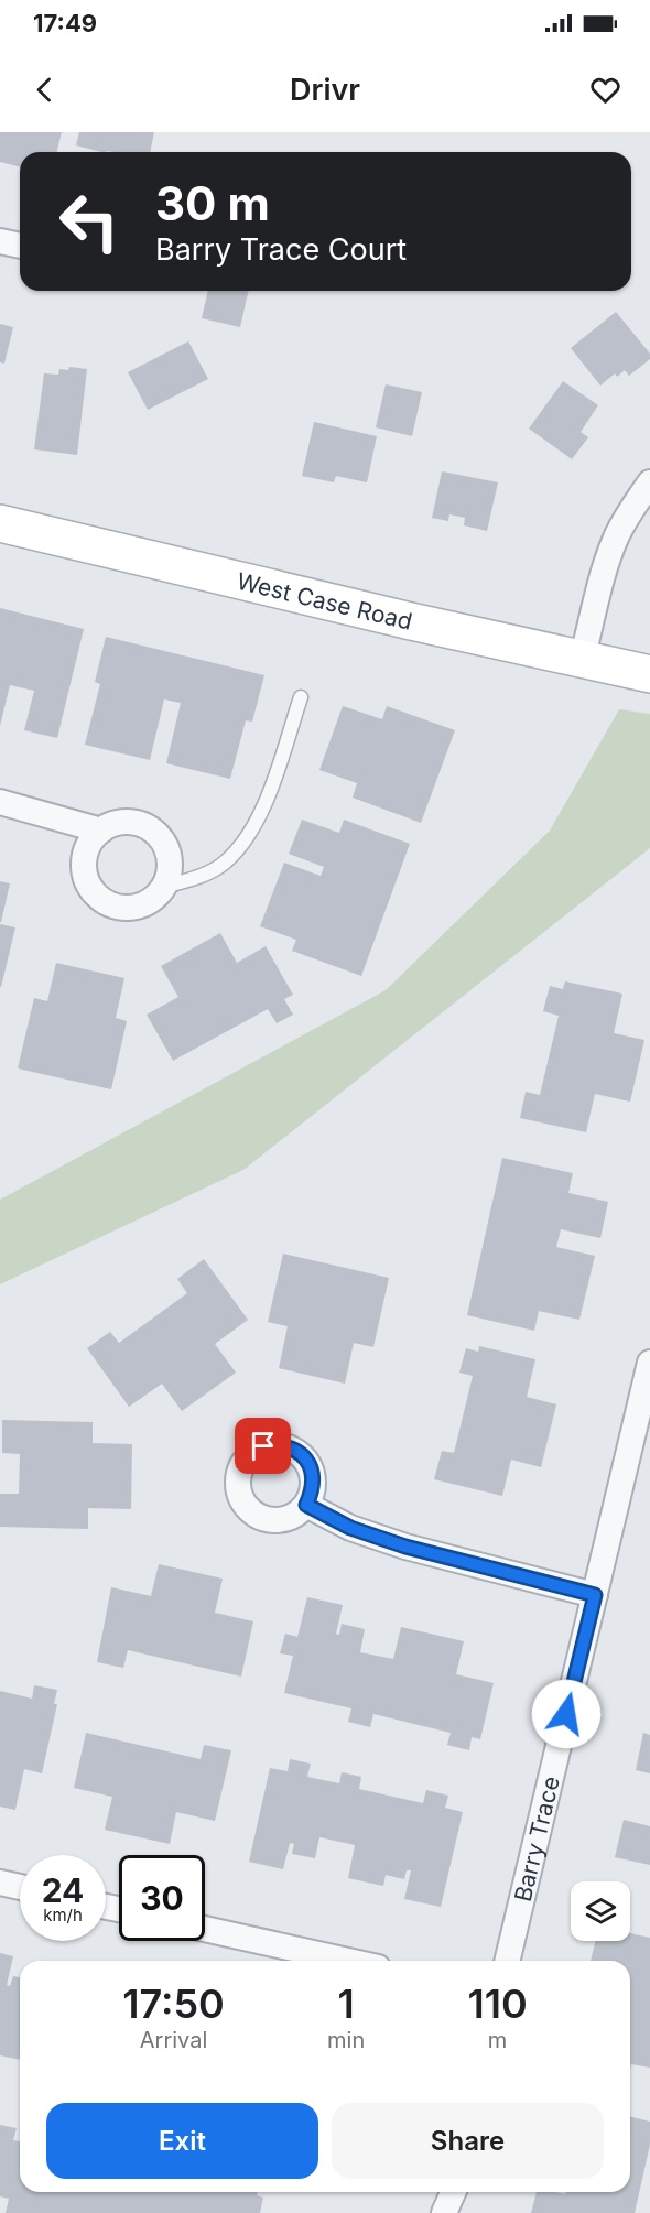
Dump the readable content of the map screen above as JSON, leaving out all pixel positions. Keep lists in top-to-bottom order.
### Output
{
  "streets": {
    "main road": ["West Case Road"],
    "street": ["Barry Trace"]
  },
  "page": {
    "status": "17:49",
    "header": "Drivr",
    "turn": ["30 m", "Barry Trace Court"],
    "speed": "24 km/h",
    "limit": "30",
    "eta": [
      "17:50",
      "Arrival",
      "1",
      "min",
      "110",
      "m"
    ],
    "buttons": ["Exit", "Share"]
  }
}
